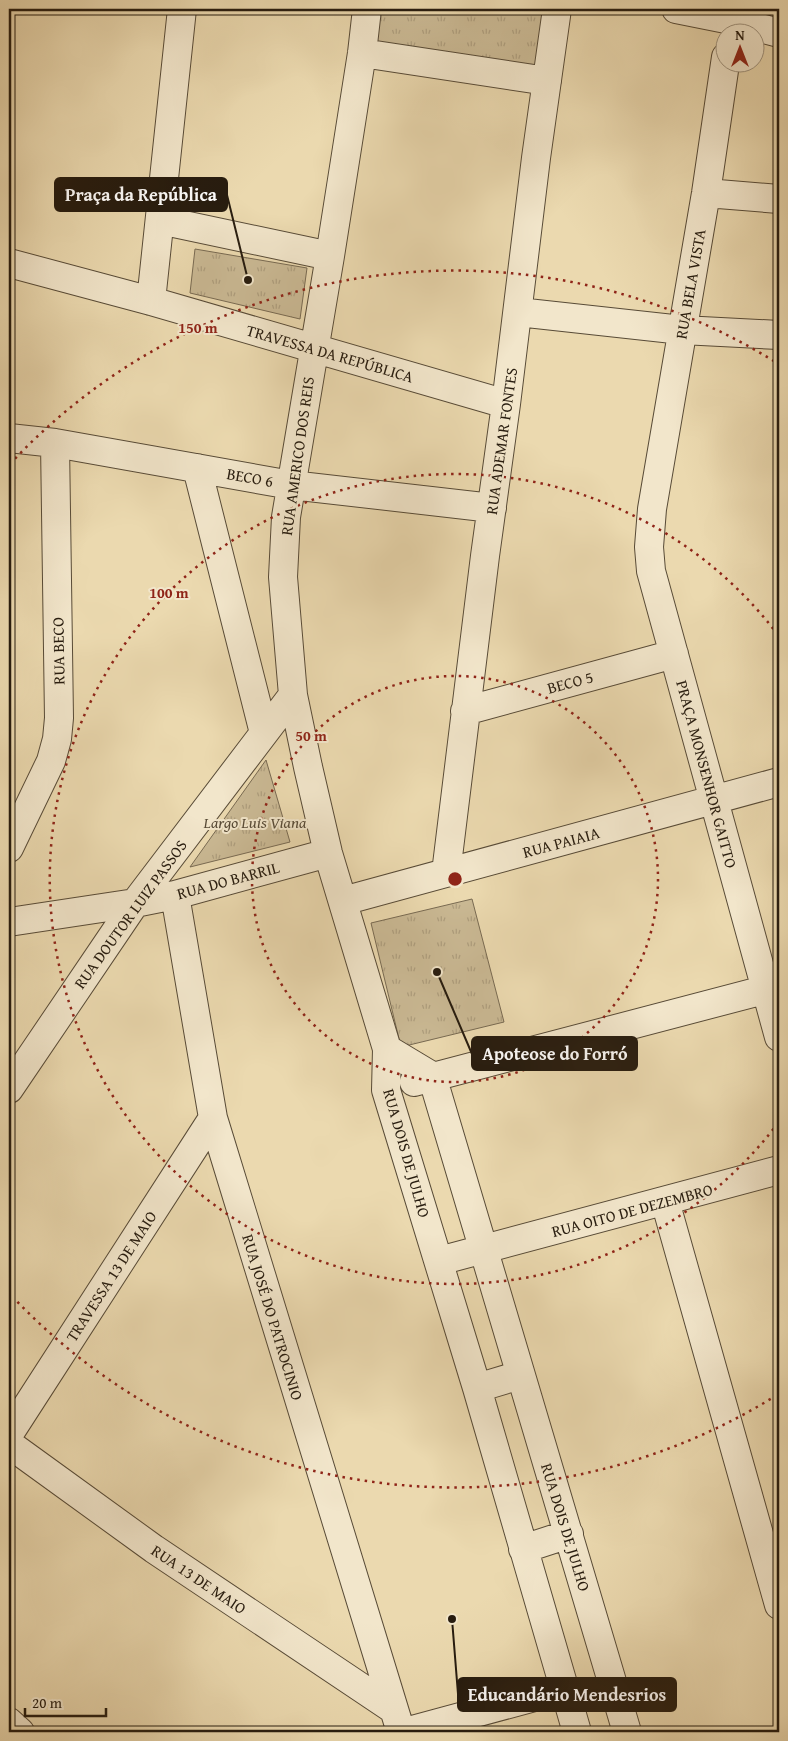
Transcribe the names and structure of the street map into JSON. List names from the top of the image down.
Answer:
{
  "streets": {
    "street": [
      "RUA BELA VISTA",
      "TRAVESSA DA REPÚBLICA",
      "RUA ADEMAR FONTES",
      "RUA AMERICO DOS REIS",
      "BECO 6",
      "RUA BECO",
      "BECO 5",
      "PRAÇA MONSENHOR GAITTO",
      "RUA PAIAIA",
      "RUA DO BARRIL",
      "RUA DOUTOR LUIZ PASSOS",
      "RUA DOIS DE JULHO",
      "RUA OITO DE DEZEMBRO",
      "TRAVESSA 13 DE MAIO",
      "RUA JOSÉ DO PATROCINIO",
      "RUA 13 DE MAIO"
    ]
  },
  "crossings": [
    ["RUA BELA VISTA", "PRAÇA MONSENHOR GAITTO"],
    ["TRAVESSA DA REPÚBLICA", "RUA ADEMAR FONTES"],
    ["TRAVESSA DA REPÚBLICA", "RUA AMERICO DOS REIS"],
    ["RUA ADEMAR FONTES", "BECO 6"],
    ["RUA ADEMAR FONTES", "BECO 5"],
    ["RUA ADEMAR FONTES", "RUA PAIAIA"],
    ["RUA AMERICO DOS REIS", "BECO 6"],
    ["RUA AMERICO DOS REIS", "RUA PAIAIA"],
    ["RUA AMERICO DOS REIS", "RUA DO BARRIL"],
    ["RUA AMERICO DOS REIS", "RUA DOUTOR LUIZ PASSOS"],
    ["BECO 6", "RUA BECO"],
    ["BECO 5", "PRAÇA MONSENHOR GAITTO"],
    ["PRAÇA MONSENHOR GAITTO", "RUA PAIAIA"],
    ["RUA DO BARRIL", "RUA DOUTOR LUIZ PASSOS"],
    ["RUA DO BARRIL", "RUA JOSÉ DO PATROCINIO"],
    ["RUA DOIS DE JULHO", "RUA OITO DE DEZEMBRO"],
    ["TRAVESSA 13 DE MAIO", "RUA JOSÉ DO PATROCINIO"],
    ["RUA JOSÉ DO PATROCINIO", "RUA 13 DE MAIO"]
  ],
  "parks": ["Largo Luis Viana"],
  "places": ["Praça da República", "Apoteose do Forró", "Educandário Mendesrios"],
  "scale_bar": "20 m",
  "north": "top",
  "rings": ["150 m", "100 m", "50 m"]
}
